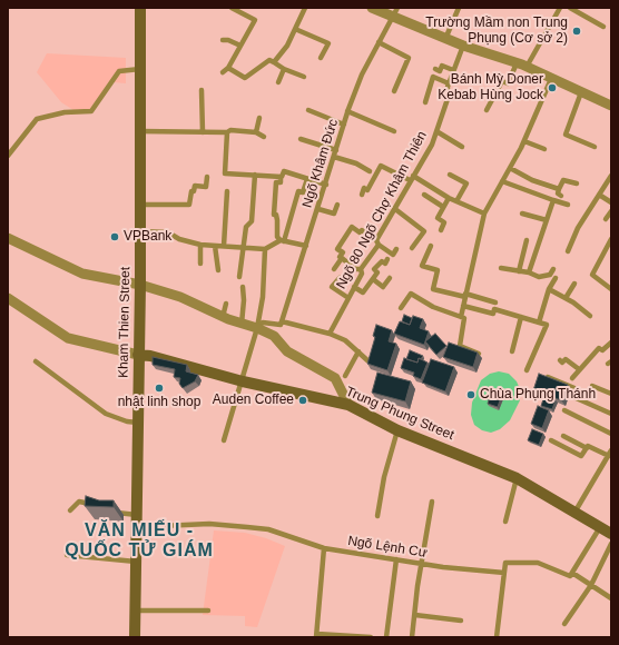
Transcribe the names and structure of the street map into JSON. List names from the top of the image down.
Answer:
{
  "streets": {
    "main road": ["Kham Thien Street", "Trung Phung Street"],
    "lane": ["Ngõ Khâm Đức", "Ngõ 80 Ngõ Chợ Khâm Thiên", "Ngõ Lệnh Cư"]
  },
  "crossings": [
    ["Kham Thien Street", "Trung Phung Street"],
    ["Kham Thien Street", "Ngõ Lệnh Cư"]
  ],
  "districts": ["VĂN MIẾU - QUỐC TỬ GIÁM"],
  "places": [
    "Trường Mầm non Trung Phụng (Cơ sở 2)",
    "Bánh Mỳ Doner Kebab Hùng Jock",
    "VPBank",
    "nhật linh shop",
    "Chùa Phụng Thánh",
    "Auden Coffee"
  ]
}
